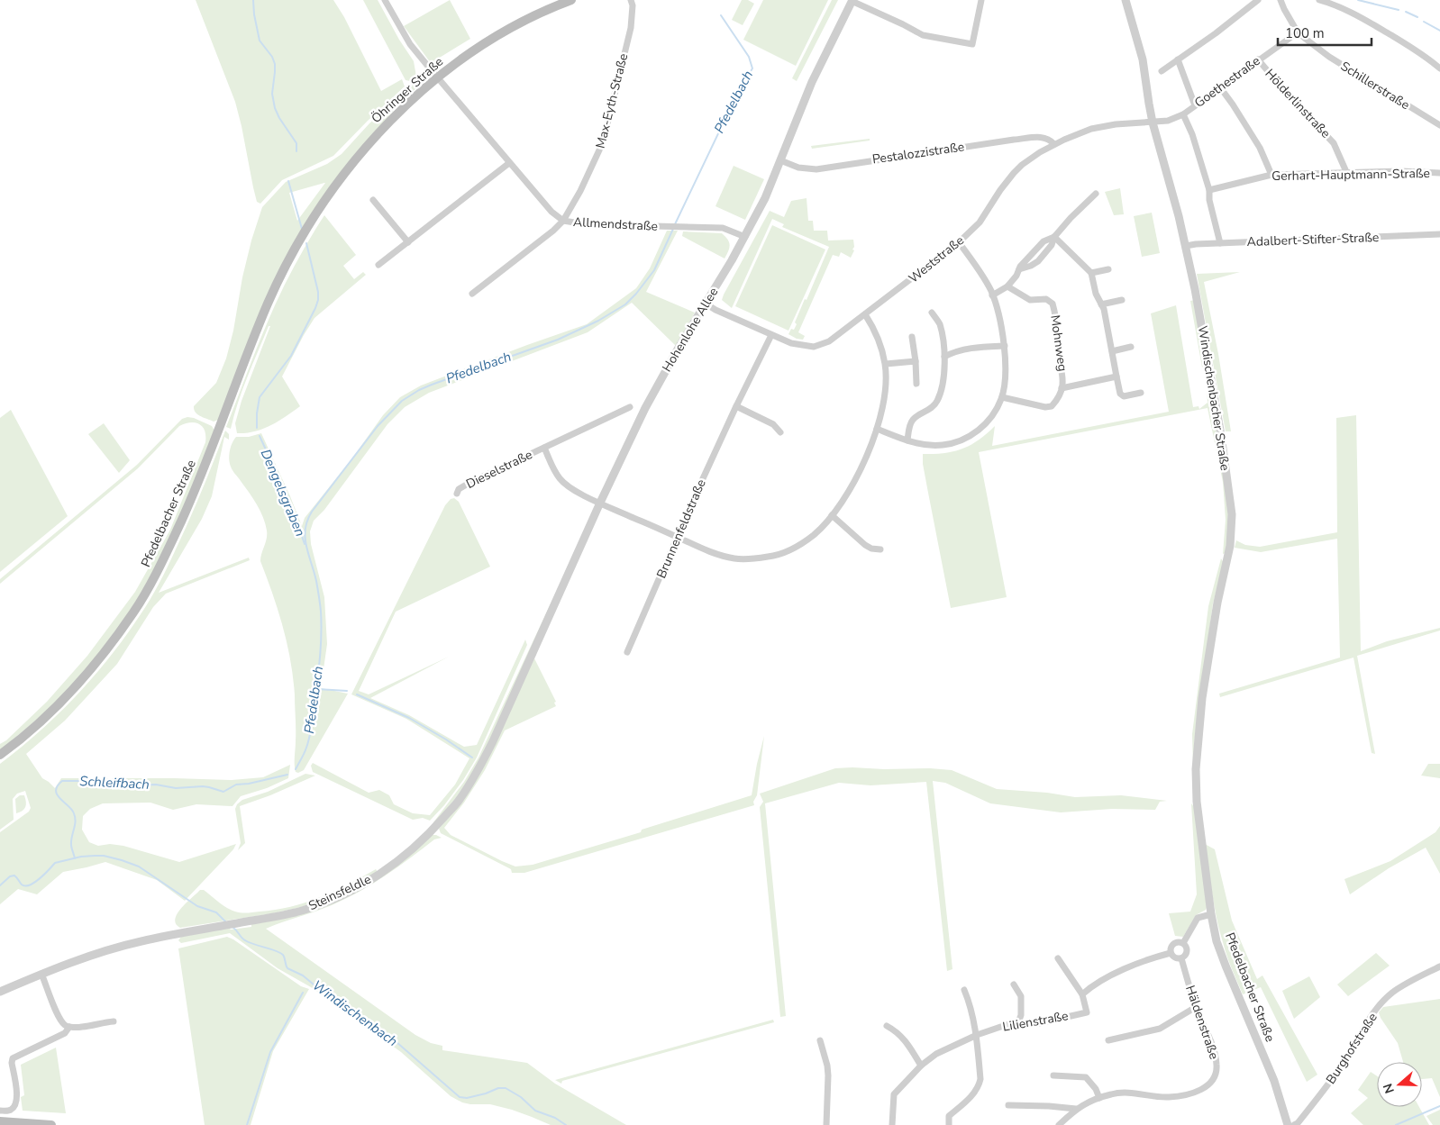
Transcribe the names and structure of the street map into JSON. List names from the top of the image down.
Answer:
{
  "streets": {
    "main road": ["Öhringer Straße", "Pfedelbacher Straße"],
    "street": [
      "Goethestraße",
      "Schillerstraße",
      "Max-Eyth-Straße",
      "Hölderlinstraße",
      "Pestalozzistraße",
      "Gerhart-Hauptmann-Straße",
      "Allmendstraße",
      "Adalbert-Stifter-Straße",
      "Weststraße",
      "Hohenlohe Allee",
      "Mohnweg",
      "Windischenbacher Straße",
      "Dieselstraße",
      "Brunnenfeldstraße",
      "Steinsfeldle",
      "Lilienstraße",
      "Häldenstraße",
      "Burghofstraße"
    ]
  },
  "crossings": [
    ["Goethestraße", "Schillerstraße"],
    ["Goethestraße", "Hölderlinstraße"],
    ["Goethestraße", "Weststraße"],
    ["Goethestraße", "Windischenbacher Straße"],
    ["Öhringer Straße", "Allmendstraße"],
    ["Öhringer Straße", "Pfedelbacher Straße"],
    ["Max-Eyth-Straße", "Allmendstraße"],
    ["Hölderlinstraße", "Gerhart-Hauptmann-Straße"],
    ["Pestalozzistraße", "Weststraße"],
    ["Pestalozzistraße", "Hohenlohe Allee"],
    ["Allmendstraße", "Hohenlohe Allee"],
    ["Adalbert-Stifter-Straße", "Windischenbacher Straße"],
    ["Weststraße", "Hohenlohe Allee"],
    ["Weststraße", "Windischenbacher Straße"],
    ["Weststraße", "Dieselstraße"],
    ["Weststraße", "Brunnenfeldstraße"],
    ["Hohenlohe Allee", "Dieselstraße"],
    ["Hohenlohe Allee", "Steinsfeldle"],
    ["Windischenbacher Straße", "Pfedelbacher Straße"],
    ["Dieselstraße", "Brunnenfeldstraße"]
  ],
  "water": [
    "Pfedelbach",
    "Dengelsgraben",
    "Schleifbach",
    "Windischenbach"
  ],
  "scale_bar": "100 m",
  "north": "left"
}
